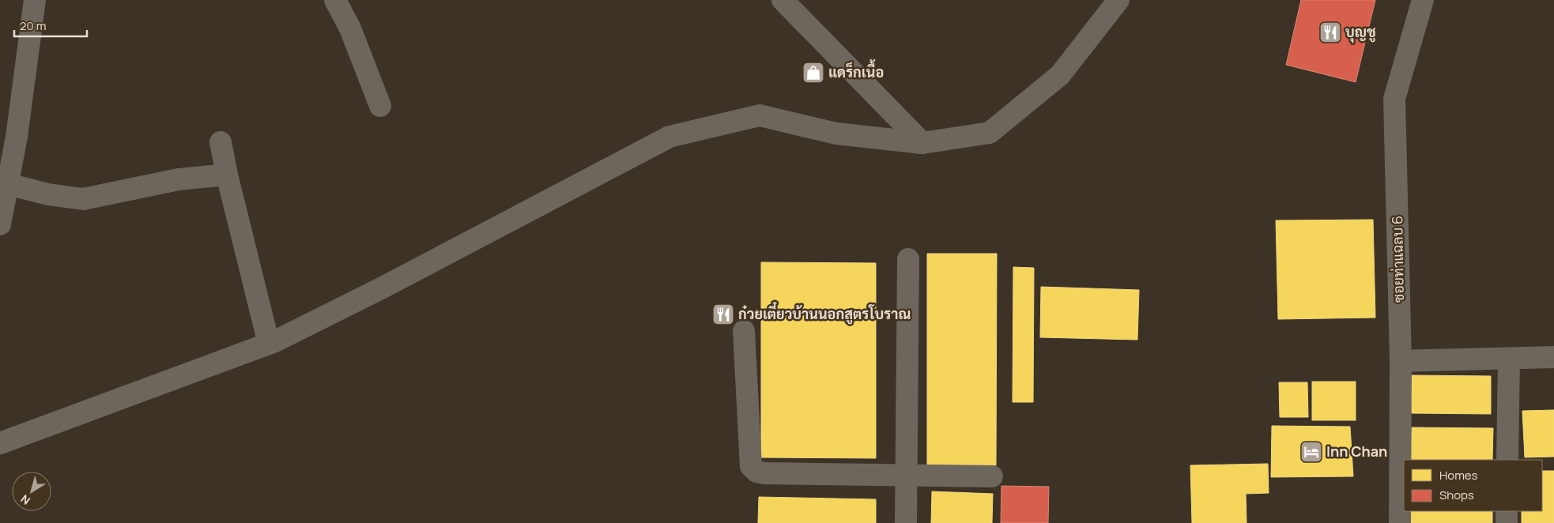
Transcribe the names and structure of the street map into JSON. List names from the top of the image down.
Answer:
{
  "streets": {
    "street": ["ซอยท่าแฉลบ 6"]
  },
  "places": {
    "restaurant": ["บุญชู", "ก๋วยเตี๋ยวบ้านนอกสูตรโบราณ"],
    "shop": ["แดร็กเนื้อ"],
    "hotel": ["Inn Chan"]
  },
  "legend": ["Homes", "Shops"],
  "scale_bar": "20 m",
  "north": "bottom left"
}
